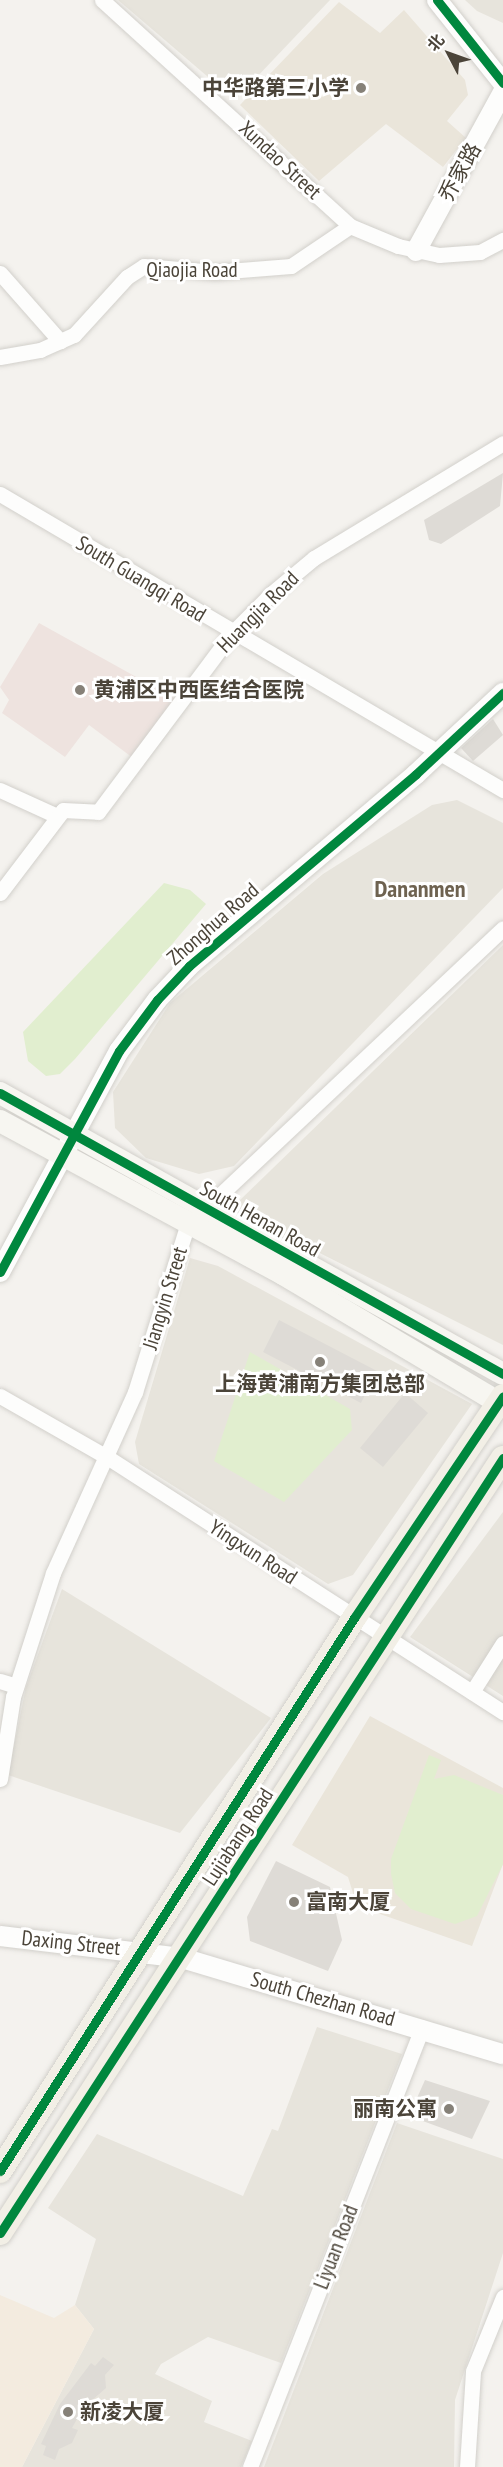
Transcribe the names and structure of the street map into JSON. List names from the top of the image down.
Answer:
{
  "streets": {
    "main road": ["South Henan Road", "Lujiabang Road"],
    "street": [
      "Xundao Street",
      "乔家路",
      "Qiaojia Road",
      "South Guangqi Road",
      "Huangjia Road",
      "Zhonghua Road",
      "Jiangyin Street",
      "Yingxun Road",
      "Daxing Street",
      "South Chezhan Road",
      "Liyuan Road"
    ]
  },
  "crossings": [
    ["Xundao Street", "Qiaojia Road"],
    ["South Guangqi Road", "Huangjia Road"],
    ["South Guangqi Road", "Zhonghua Road"],
    ["Zhonghua Road", "South Henan Road"],
    ["South Henan Road", "Jiangyin Street"],
    ["South Henan Road", "Lujiabang Road"],
    ["Jiangyin Street", "Yingxun Road"],
    ["Yingxun Road", "Lujiabang Road"],
    ["Lujiabang Road", "Daxing Street"],
    ["Lujiabang Road", "South Chezhan Road"],
    ["Daxing Street", "South Chezhan Road"],
    ["South Chezhan Road", "Liyuan Road"]
  ],
  "districts": ["Dananmen"],
  "places": [
    "中华路第三小学",
    "黄浦区中西医结合医院",
    "上海黄浦南方集团总部",
    "富南大厦",
    "丽南公寓",
    "新凌大厦"
  ],
  "north": "top left"
}
